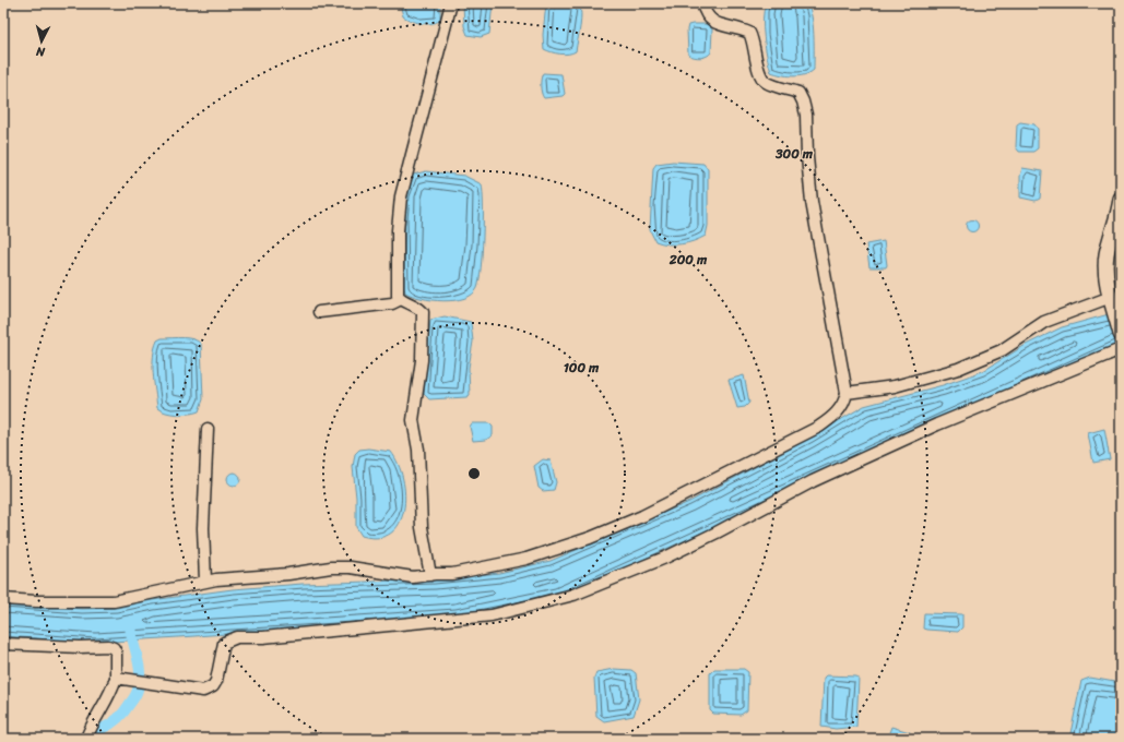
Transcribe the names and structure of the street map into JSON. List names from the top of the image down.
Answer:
{
  "north": "bottom",
  "rings": ["300 m", "200 m", "100 m"]
}
